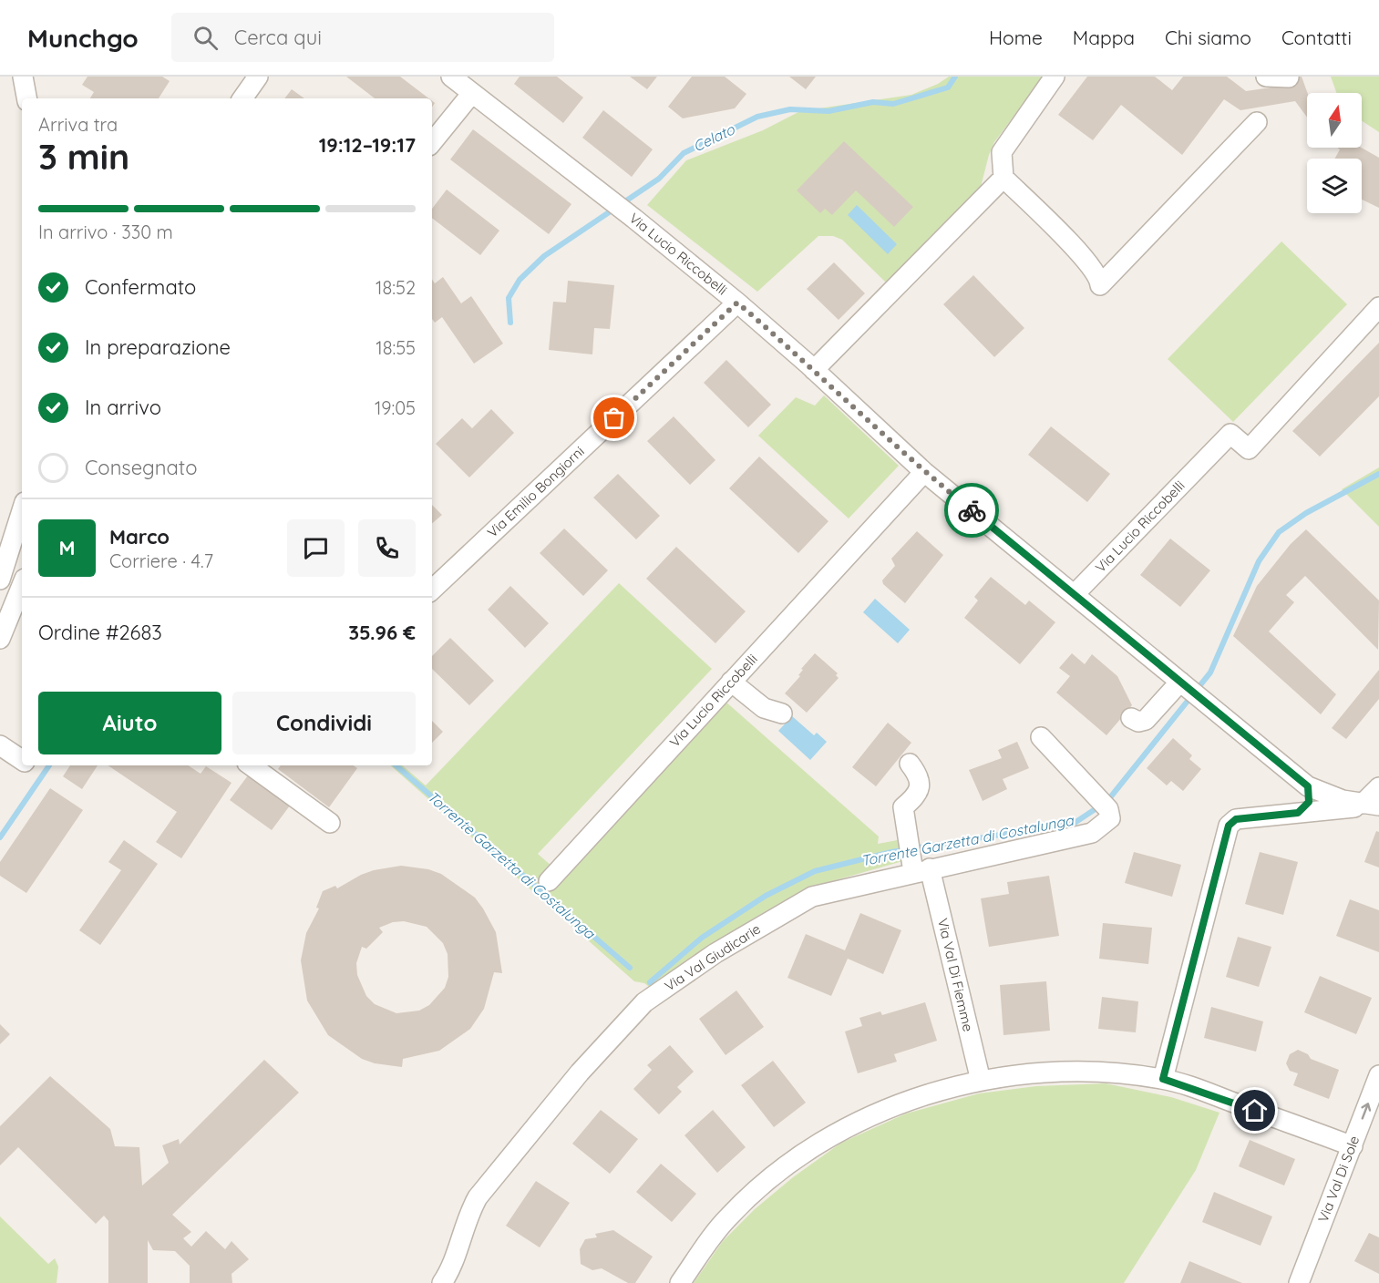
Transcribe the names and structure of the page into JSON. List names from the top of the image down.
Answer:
{
  "streets": {
    "street": [
      "Via Lucio Riccobelli",
      "Via Emilio Bongiorni",
      "Via Val Giudicarie",
      "Via Val Di Fiemme",
      "Via Val Di Sole"
    ]
  },
  "crossings": [
    ["Via Lucio Riccobelli", "Via Emilio Bongiorni"],
    ["Via Val Giudicarie", "Via Val Di Fiemme"]
  ],
  "water": ["Celato", "Torrente Garzetta di Costalunga"],
  "north": "top",
  "page": {
    "header": "Munchgo",
    "search": "Cerca qui",
    "nav": [
      "Home",
      "Mappa",
      "Chi siamo",
      "Contatti"
    ],
    "heading": ["3 min", "Arriva tra", "19:12–19:17"],
    "panel": [
      "Marco",
      "Corriere · 4.7",
      "Ordine #2683",
      "35.96 €"
    ],
    "bar": "In arrivo · 330 m",
    "list": [
      ["Confermato", "18:52"],
      ["In preparazione", "18:55"],
      ["In arrivo", "19:05"],
      "Consegnato"
    ],
    "round": "M",
    "buttons": ["Aiuto", "Condividi"]
  }
}
